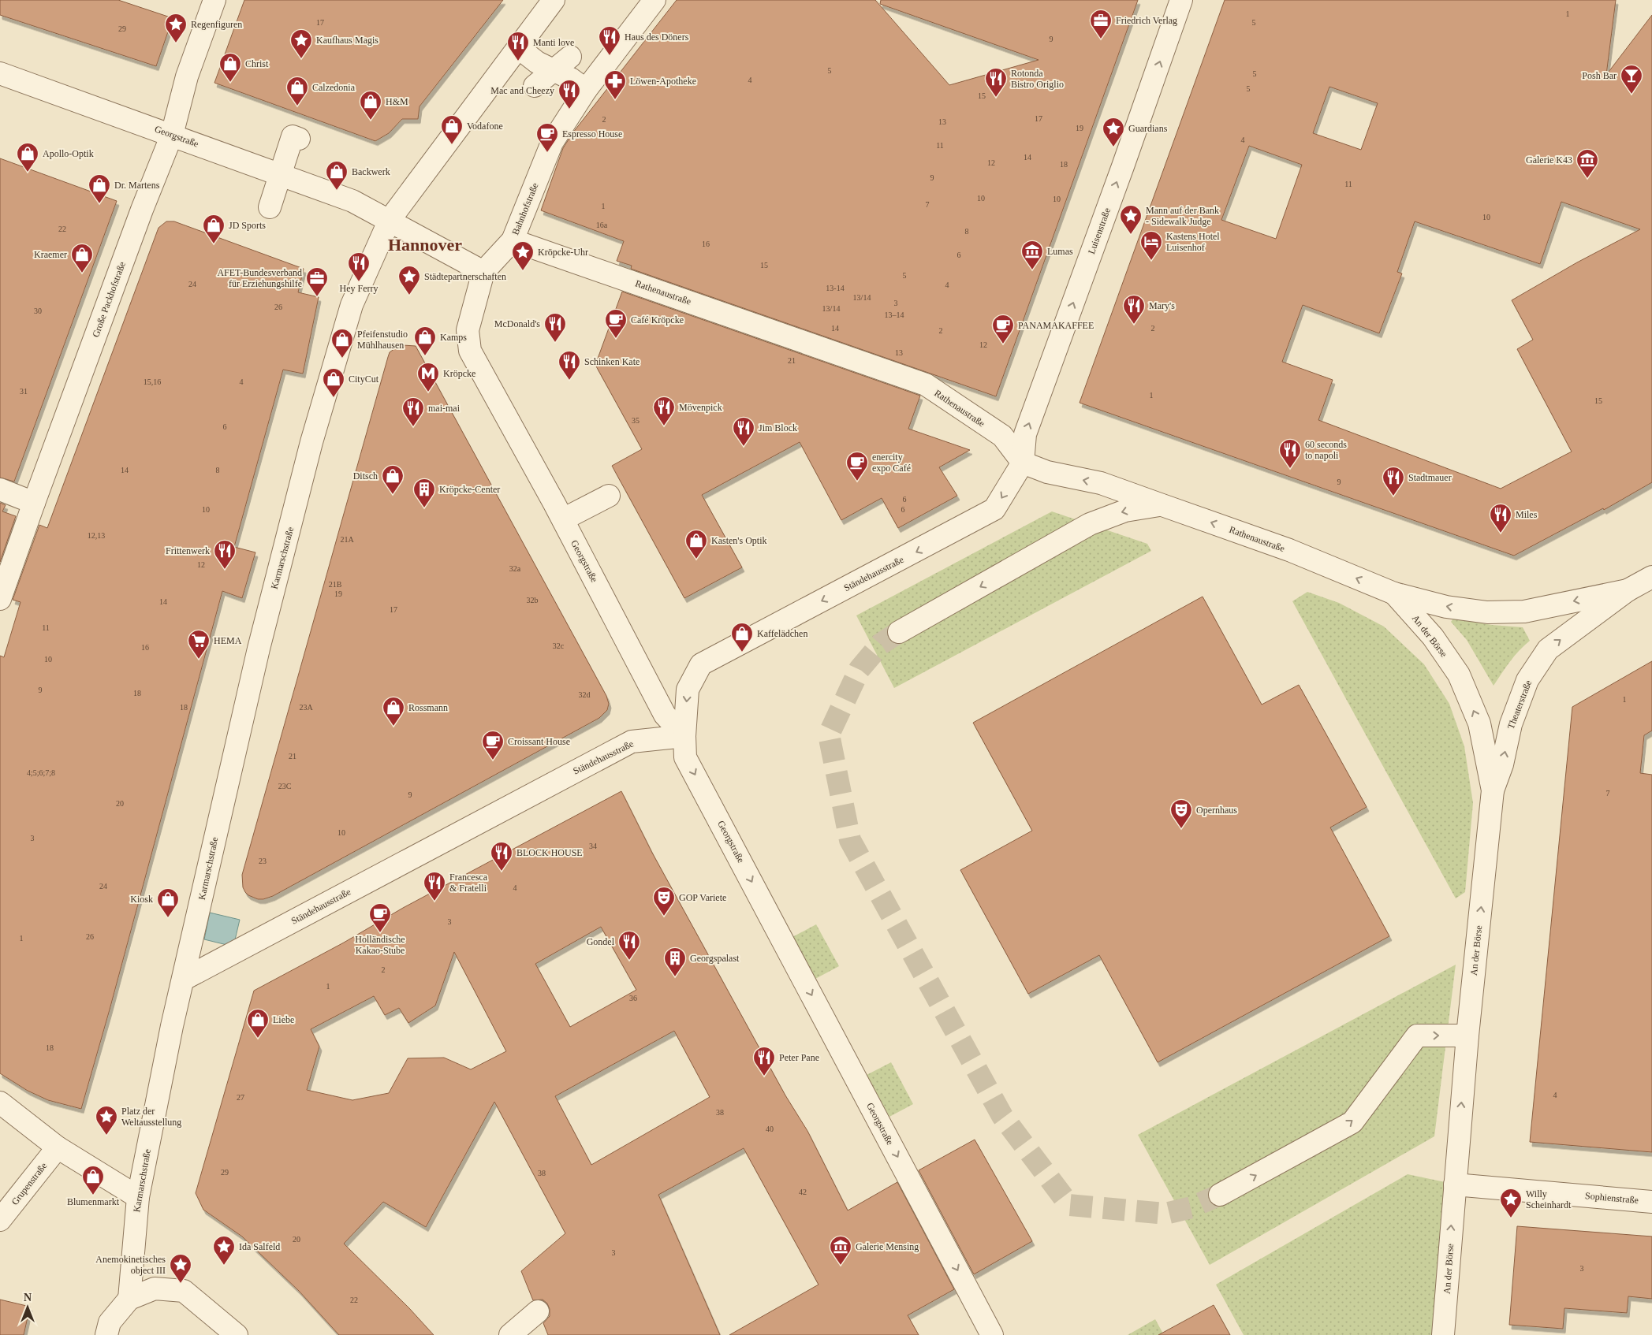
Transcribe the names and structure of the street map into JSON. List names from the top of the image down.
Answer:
{
  "streets": {
    "street": [
      "Georgstraße",
      "Bahnhofstraße",
      "Luisenstraße",
      "Rathenaustraße",
      "Große Packhofstraße",
      "Karmarschstraße",
      "Ständehausstraße",
      "An der Börse",
      "Theaterstraße",
      "Grupenstraße",
      "Sophienstraße"
    ]
  },
  "crossings": [
    ["Georgstraße", "Bahnhofstraße"],
    ["Georgstraße", "Große Packhofstraße"],
    ["Georgstraße", "Karmarschstraße"],
    ["Georgstraße", "Ständehausstraße"],
    ["Bahnhofstraße", "Rathenaustraße"],
    ["Luisenstraße", "Rathenaustraße"],
    ["Luisenstraße", "Ständehausstraße"],
    ["Rathenaustraße", "Ständehausstraße"],
    ["Rathenaustraße", "An der Börse"],
    ["Rathenaustraße", "Theaterstraße"],
    ["Karmarschstraße", "Ständehausstraße"],
    ["An der Börse", "Theaterstraße"],
    ["An der Börse", "Sophienstraße"]
  ],
  "one_way": [
    "Georgstraße",
    "Luisenstraße",
    "Rathenaustraße",
    "An der Börse"
  ],
  "districts": ["Hannover"],
  "places": {
    "office": ["Friedrich Verlag", "AFET-Bundesverband für Erziehungshilfe"],
    "place": [
      "Regenfiguren",
      "Kaufhaus Magis",
      "Guardians",
      "Mann auf der Bank - Sidewalk Judge",
      "Kröpcke-Uhr",
      "Städtepartnerschaften",
      "Platz der Weltausstellung",
      "Willy Scheinhardt",
      "Ida Salfeld",
      "Anemokinetisches object III"
    ],
    "restaurant": [
      "Haus des Döners",
      "Manti love",
      "Rotonda Bistro Origlio",
      "Mac and Cheezy",
      "Hey Ferry",
      "Mary's",
      "McDonald's",
      "Schinken Kate",
      "Mövenpick",
      "mai-mai",
      "Jim Block",
      "60 seconds to napoli",
      "Stadtmauer",
      "Miles",
      "Frittenwerk",
      "BLOCK HOUSE",
      "Francesca & Fratelli",
      "Gondel",
      "Peter Pane"
    ],
    "shop": [
      "Christ",
      "Calzedonia",
      "H&M",
      "Vodafone",
      "Apollo-Optik",
      "Backwerk",
      "Dr. Martens",
      "JD Sports",
      "Kraemer",
      "Kamps",
      "Pfeifenstudio Mühlhausen",
      "CityCut",
      "Ditsch",
      "Kasten's Optik",
      "Kaffelädchen",
      "Rossmann",
      "Kiosk",
      "Liebe",
      "Blumenmarkt"
    ],
    "bar": ["Posh Bar"],
    "pharmacy": ["Löwen-Apotheke"],
    "cafe": [
      "Espresso House",
      "Café Kröpcke",
      "PANAMAKAFFEE",
      "enercity expo Café",
      "Croissant House",
      "Holländische Kakao-Stube"
    ],
    "museum": ["Galerie K43", "Lumas", "Galerie Mensing"],
    "hotel": ["Kastens Hotel Luisenhof"],
    "metro station": ["Kröpcke"],
    "building": ["Kröpcke-Center", "Georgspalast"],
    "supermarket": ["HEMA"],
    "theatre": ["Opernhaus", "GOP Variete"]
  },
  "house_numbers": [
    "1",
    "17",
    "5",
    "29",
    "9",
    "5",
    "5",
    "4",
    "5",
    "15",
    "17",
    "2",
    "13",
    "19",
    "4",
    "11",
    "14",
    "12",
    "18",
    "9",
    "11",
    "10",
    "10",
    "7",
    "1",
    "10",
    "16a",
    "22",
    "8",
    "16",
    "6",
    "15",
    "5",
    "24",
    "4",
    "13-14",
    "13/14",
    "3",
    "26",
    "13/14",
    "30",
    "13–14",
    "14",
    "2",
    "2",
    "12",
    "13",
    "21",
    "15,16",
    "4",
    "31",
    "1",
    "15",
    "35",
    "6",
    "14",
    "8",
    "9",
    "6",
    "10",
    "6",
    "12,13",
    "21A",
    "12",
    "32a",
    "21B",
    "19",
    "32b",
    "14",
    "17",
    "11",
    "32c",
    "16",
    "10",
    "9",
    "18",
    "32d",
    "1",
    "18",
    "23A",
    "21",
    "4;5;6;7;8",
    "23C",
    "7",
    "9",
    "20",
    "10",
    "3",
    "34",
    "23",
    "24",
    "4",
    "3",
    "26",
    "1",
    "2",
    "1",
    "36",
    "18",
    "4",
    "27",
    "38",
    "40",
    "29",
    "38",
    "42",
    "20",
    "3",
    "3",
    "22"
  ],
  "north": "top"
}
